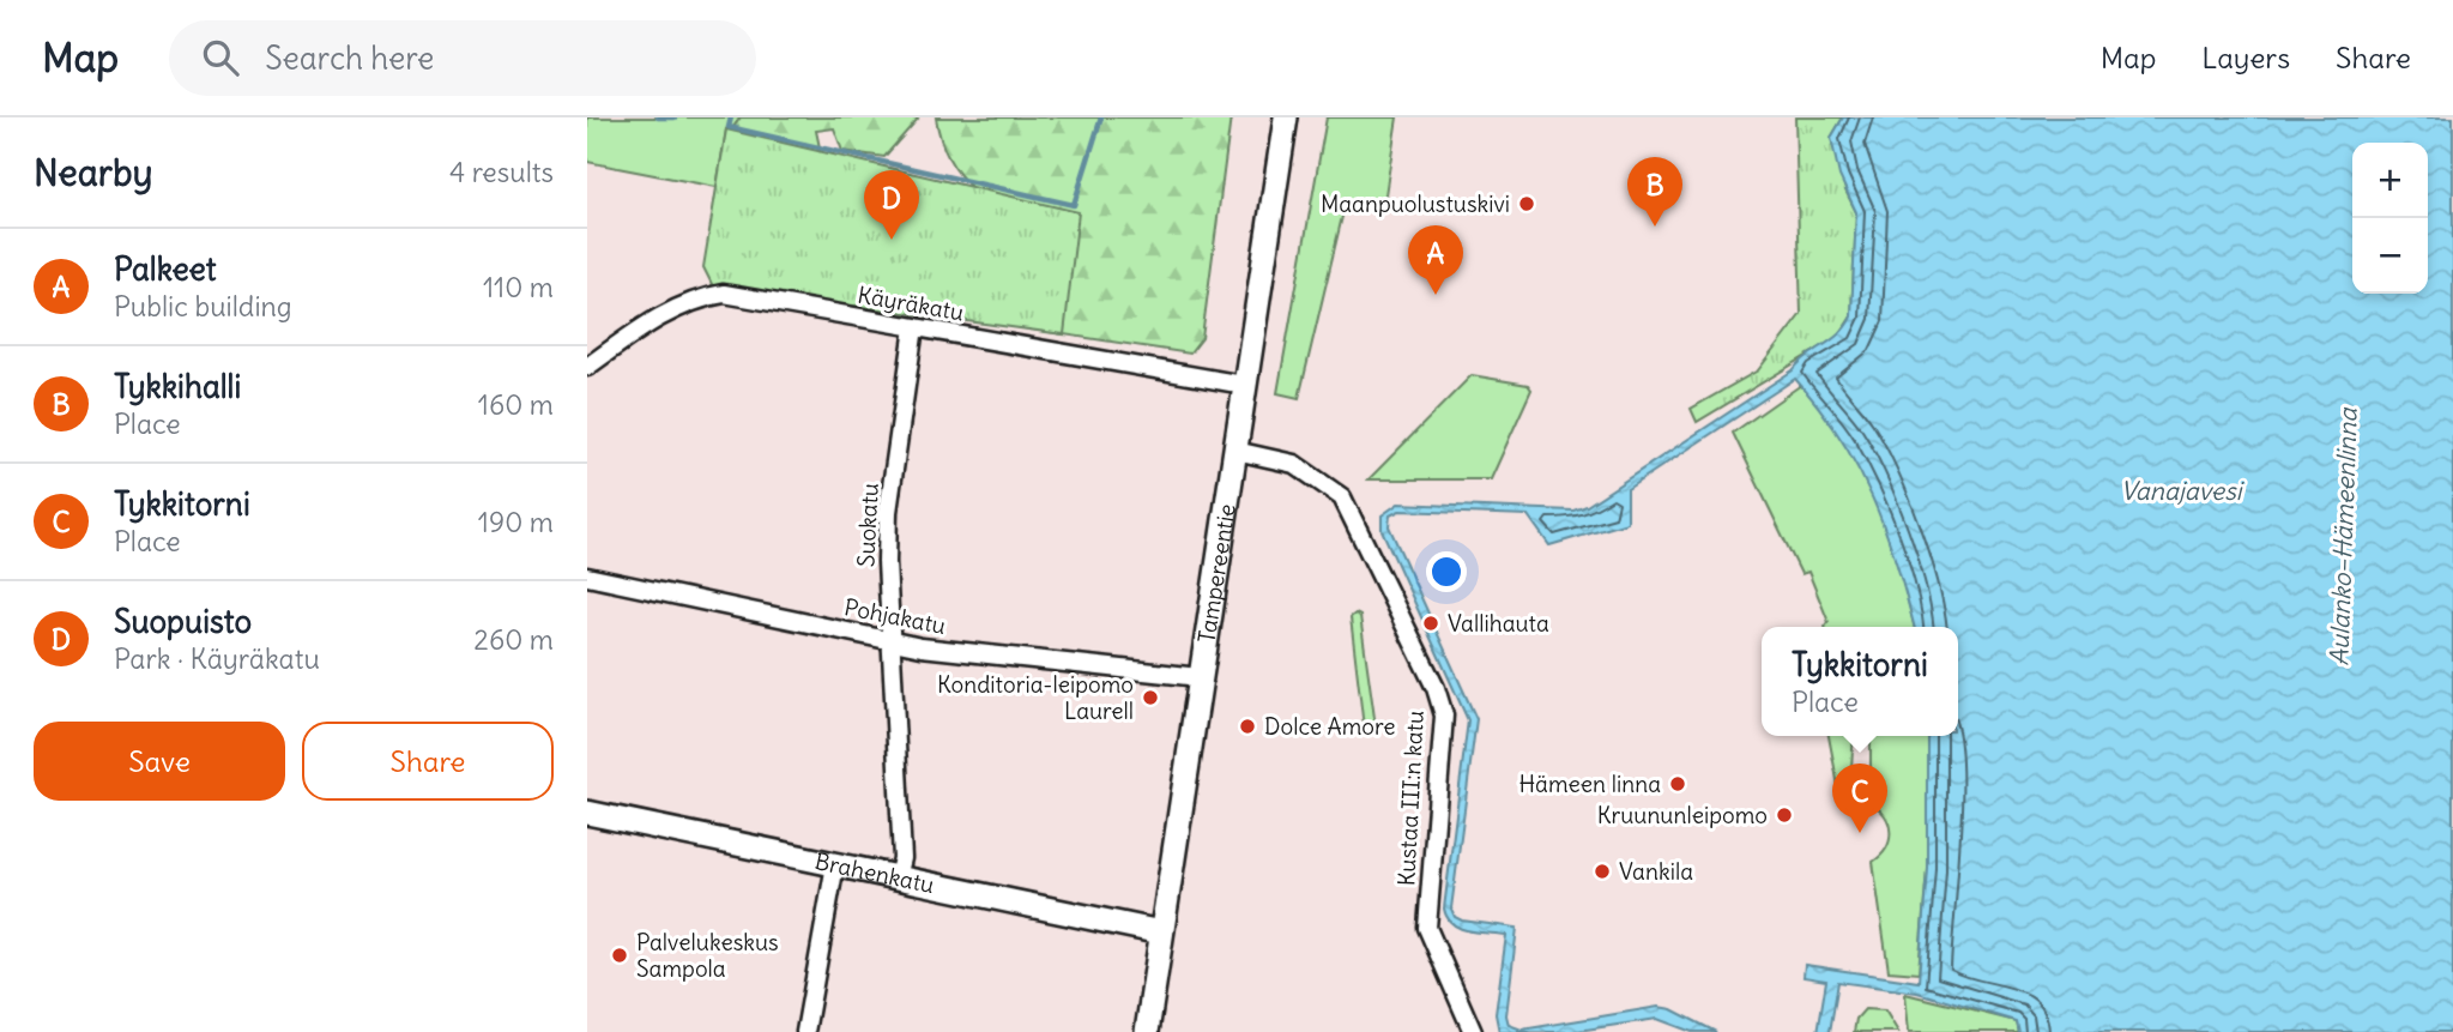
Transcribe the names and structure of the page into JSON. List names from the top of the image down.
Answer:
{
  "streets": {
    "main road": ["Tampereentie", "Brahenkatu"],
    "street": [
      "Käyräkatu",
      "Suokatu",
      "Pohjakatu",
      "Kustaa III:n katu"
    ]
  },
  "crossings": [
    ["Käyräkatu", "Suokatu"],
    ["Käyräkatu", "Tampereentie"],
    ["Suokatu", "Pohjakatu"],
    ["Suokatu", "Brahenkatu"],
    ["Tampereentie", "Pohjakatu"],
    ["Tampereentie", "Kustaa III:n katu"],
    ["Tampereentie", "Brahenkatu"]
  ],
  "water": ["Vanajavesi", "Aulanko–Hämeenlinna"],
  "places": [
    "Maanpuolustuskivi",
    "Vallihauta",
    "Konditoria-leipomo Laurell",
    "Dolce Amore",
    "Hämeen linna",
    "Kruununleipomo",
    "Vankila",
    "Palvelukeskus Sampola"
  ],
  "page": {
    "header": "Map",
    "search": "Search here",
    "nav": ["Map", "Layers", "Share"],
    "heading": ["Nearby", "4 results"],
    "map_buttons": ["+", "−"],
    "pins": [
      "B",
      "D",
      "A",
      "C"
    ],
    "list": [
      {
        "mark": "A",
        "name": "Palkeet",
        "note": "Public building",
        "value": "110 m"
      },
      {
        "mark": "B",
        "name": "Tykkihalli",
        "note": "Place",
        "value": "160 m"
      },
      {
        "mark": "C",
        "name": "Tykkitorni",
        "note": "Place",
        "value": "190 m"
      },
      {
        "mark": "D",
        "name": "Suopuisto",
        "note": "Park · Käyräkatu",
        "value": "260 m"
      }
    ],
    "popup": ["Tykkitorni", "Place"],
    "buttons": ["Save", "Share"]
  }
}
